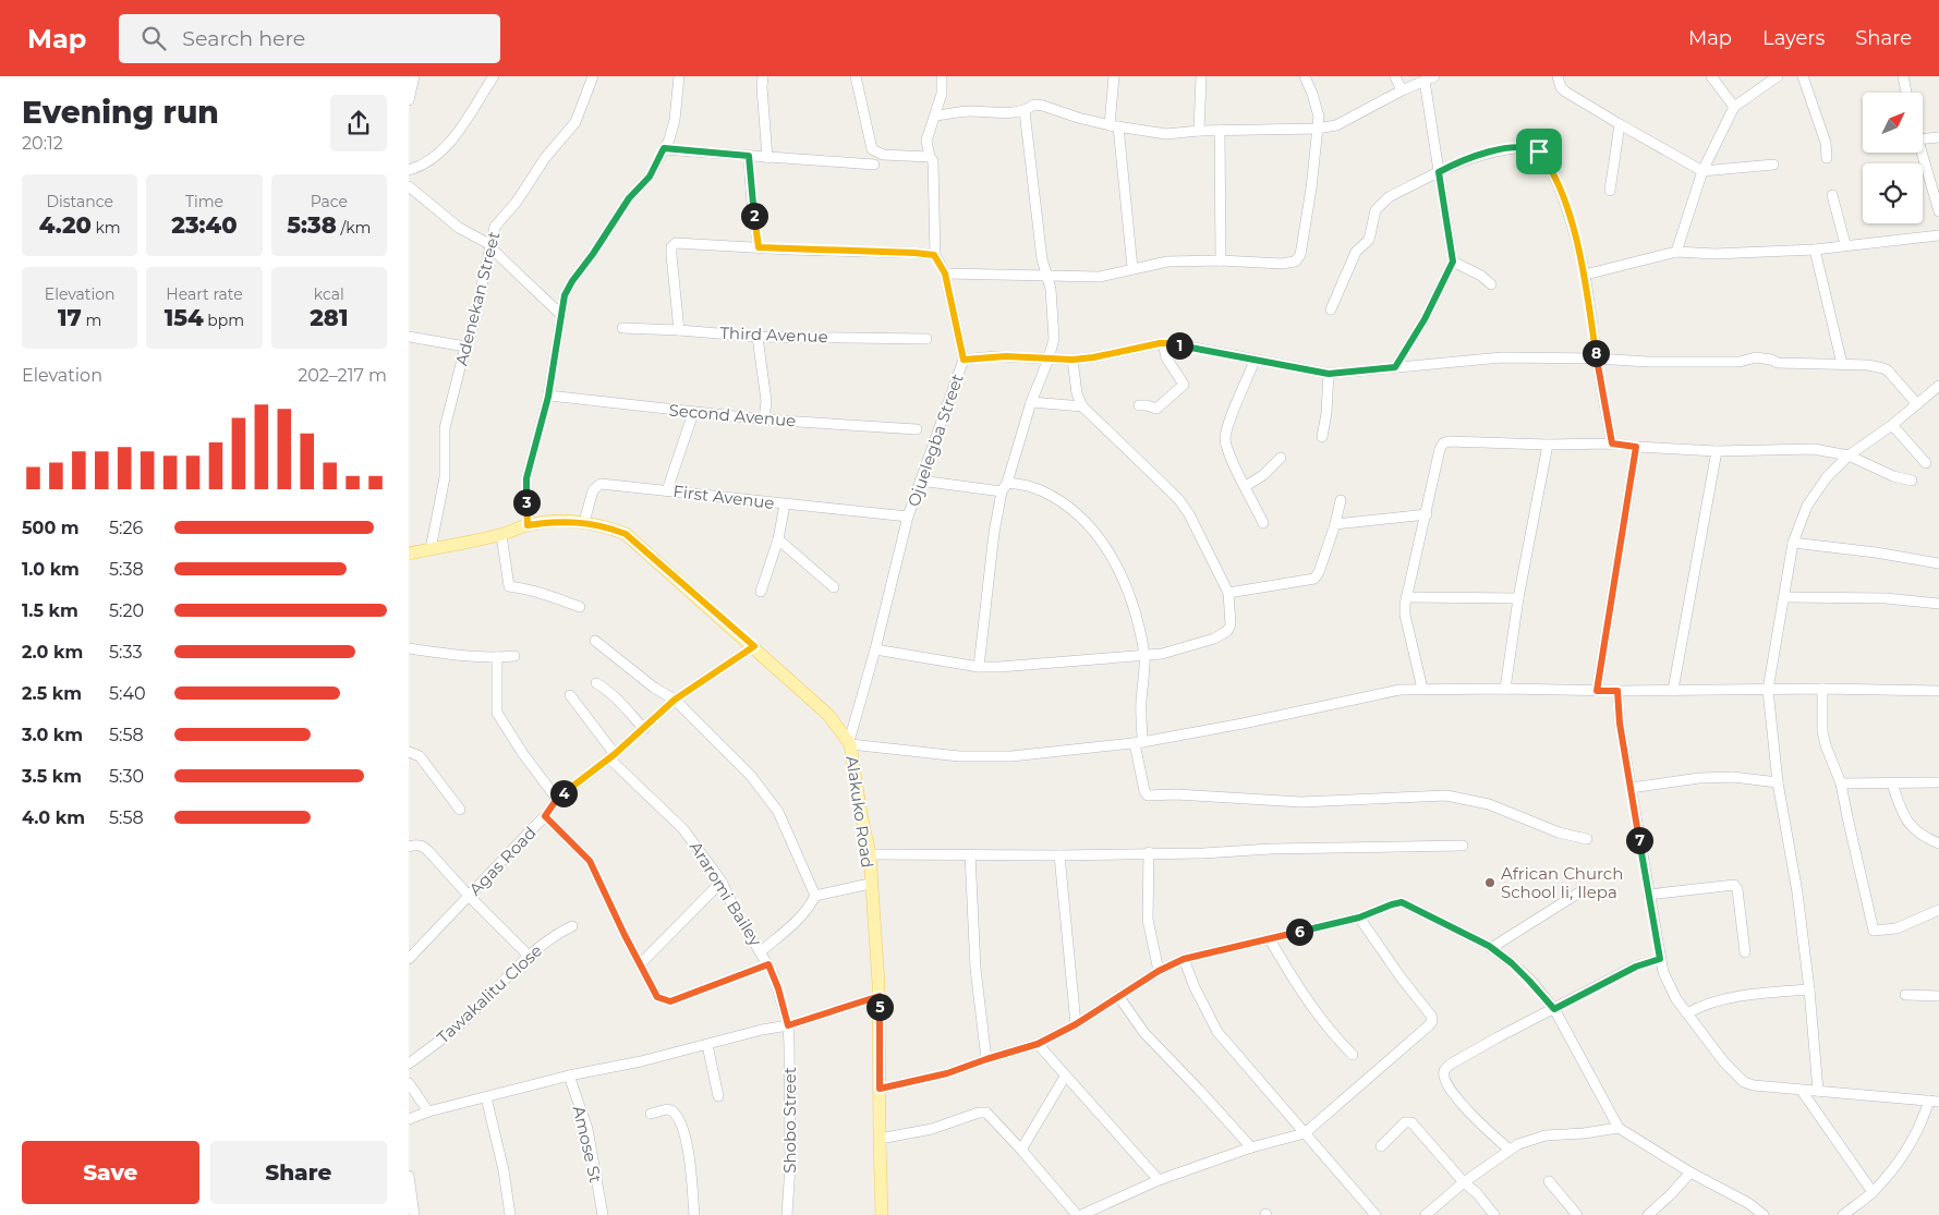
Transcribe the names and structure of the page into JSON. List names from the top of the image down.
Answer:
{
  "streets": {
    "main road": ["Alakuko Road"],
    "street": [
      "Adenekan Street",
      "Third Avenue",
      "Second Avenue",
      "Ojuelegba Street",
      "First Avenue",
      "Agas Road",
      "Araromi Bailey",
      "Tawakalitu Close",
      "Shobo Street",
      "Amose St"
    ]
  },
  "crossings": [
    ["Adenekan Street", "Alakuko Road"],
    ["Ojuelegba Street", "First Avenue"],
    ["Ojuelegba Street", "Alakuko Road"],
    ["First Avenue", "Alakuko Road"],
    ["Alakuko Road", "Agas Road"],
    ["Agas Road", "Araromi Bailey"],
    ["Araromi Bailey", "Shobo Street"]
  ],
  "places": ["African Church School Ii, Ilepa"],
  "north": "top right",
  "page": {
    "header": "Map",
    "search": "Search here",
    "nav": ["Map", "Layers", "Share"],
    "heading": ["Evening run", "20:12"],
    "stats": [
      ["Distance", "4.20 km"],
      ["Time", "23:40"],
      ["Pace", "5:38 /km"],
      ["Elevation", "17 m"],
      ["Heart rate", "154 bpm"],
      ["kcal", "281"]
    ],
    "pins": [
      "2",
      "1",
      "8",
      "3",
      "4",
      "7",
      "6",
      "5"
    ],
    "chart": ["Elevation", "202–217 m"],
    "list": [
      {
        "name": "500 m",
        "note": "5:26"
      },
      {
        "name": "1.0 km",
        "note": "5:38"
      },
      {
        "name": "1.5 km",
        "note": "5:20"
      },
      {
        "name": "2.0 km",
        "note": "5:33"
      },
      {
        "name": "2.5 km",
        "note": "5:40"
      },
      {
        "name": "3.0 km",
        "note": "5:58"
      },
      {
        "name": "3.5 km",
        "note": "5:30"
      },
      {
        "name": "4.0 km",
        "note": "5:58"
      }
    ],
    "buttons": ["Save", "Share"]
  }
}
